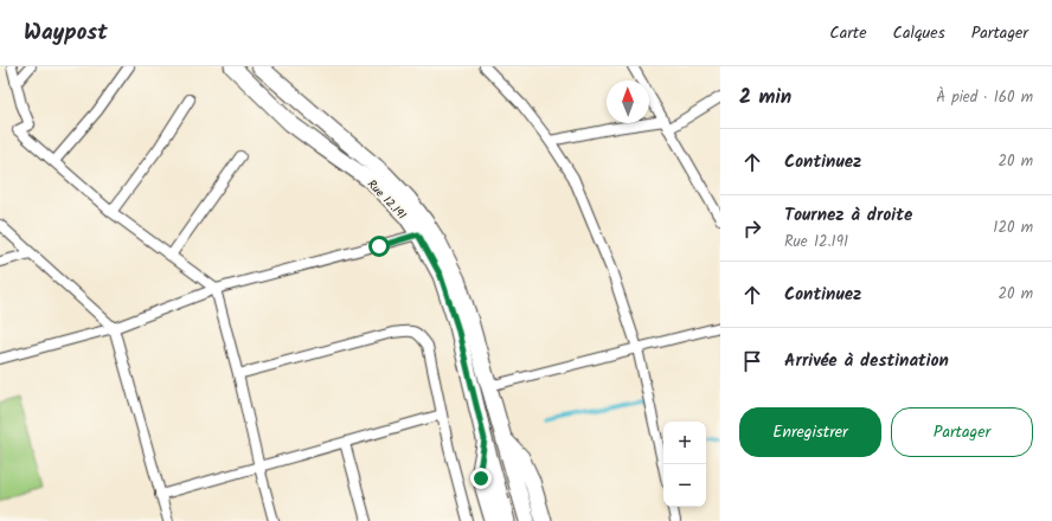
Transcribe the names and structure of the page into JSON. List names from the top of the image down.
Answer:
{
  "streets": {
    "main road": ["Rue 12.191"]
  },
  "north": "top",
  "page": {
    "header": "Waypost",
    "nav": ["Carte", "Calques", "Partager"],
    "heading": ["2 min", "À pied · 160 m"],
    "list": [
      ["Continuez", "20 m"],
      ["Tournez à droite", "Rue 12.191", "120 m"],
      ["Continuez", "20 m"],
      "Arrivée à destination"
    ],
    "buttons": ["Enregistrer", "Partager"],
    "map_buttons": ["+", "−"]
  }
}
